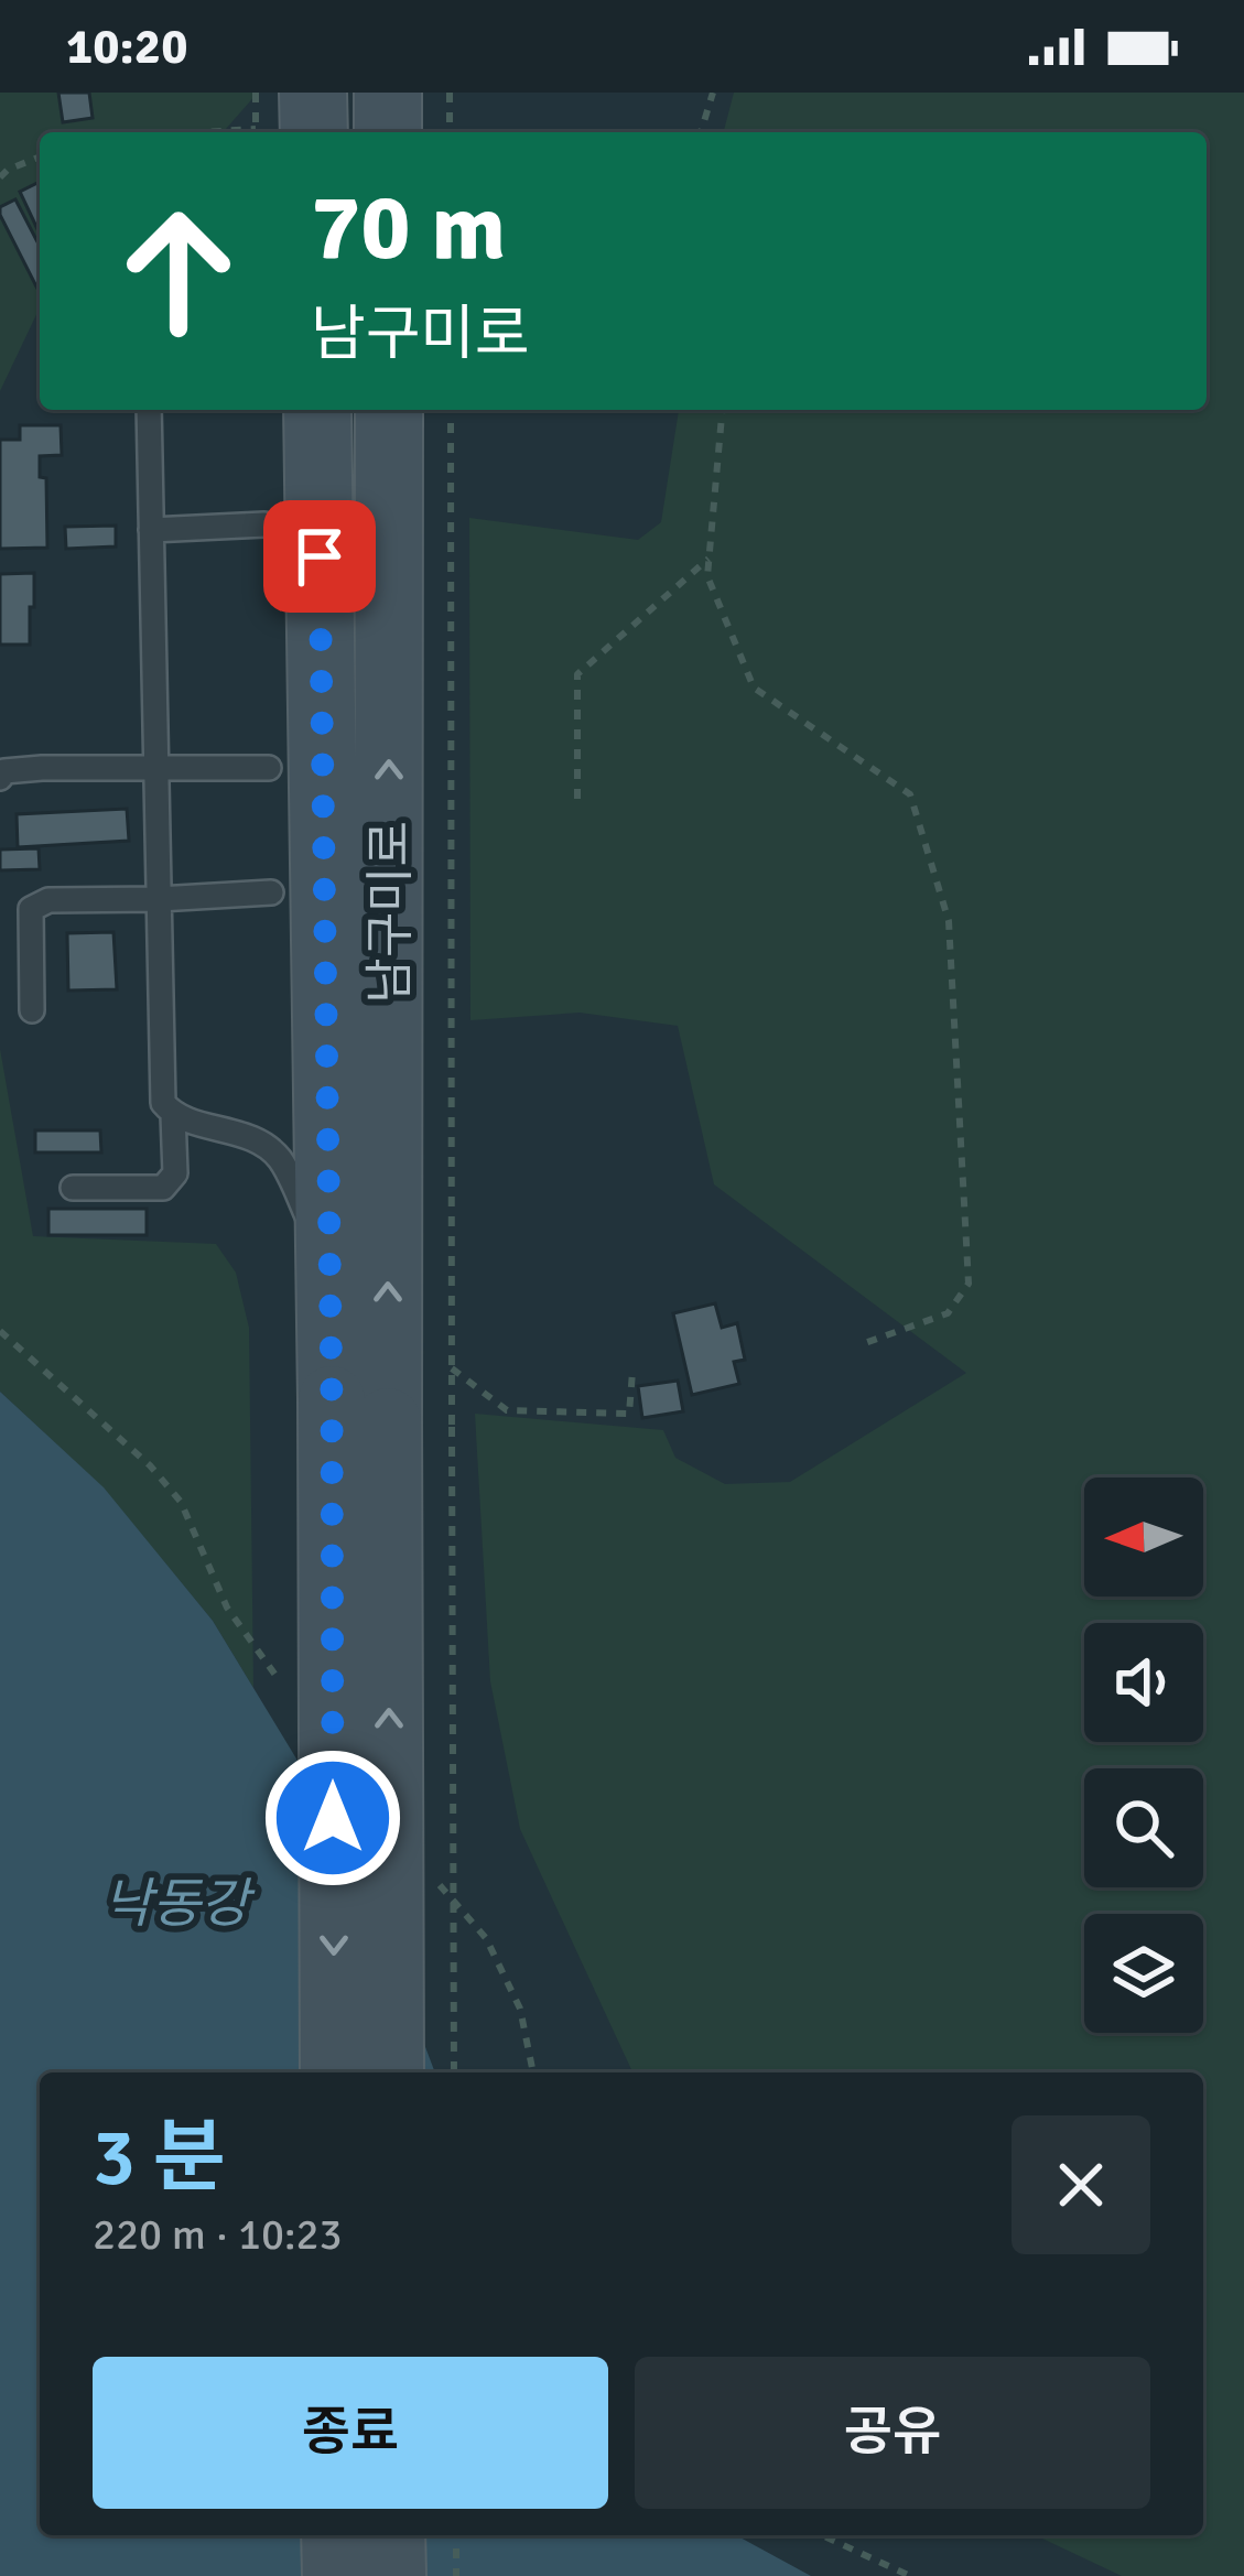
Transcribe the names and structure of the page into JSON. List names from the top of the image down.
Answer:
{
  "streets": {
    "street": ["남구미로"]
  },
  "water": ["낙동강"],
  "north": "left",
  "page": {
    "status": "10:20",
    "turn": ["70 m", "남구미로"],
    "heading": ["3 분", "220 m · 10:23"],
    "buttons": ["종료", "공유"]
  }
}
